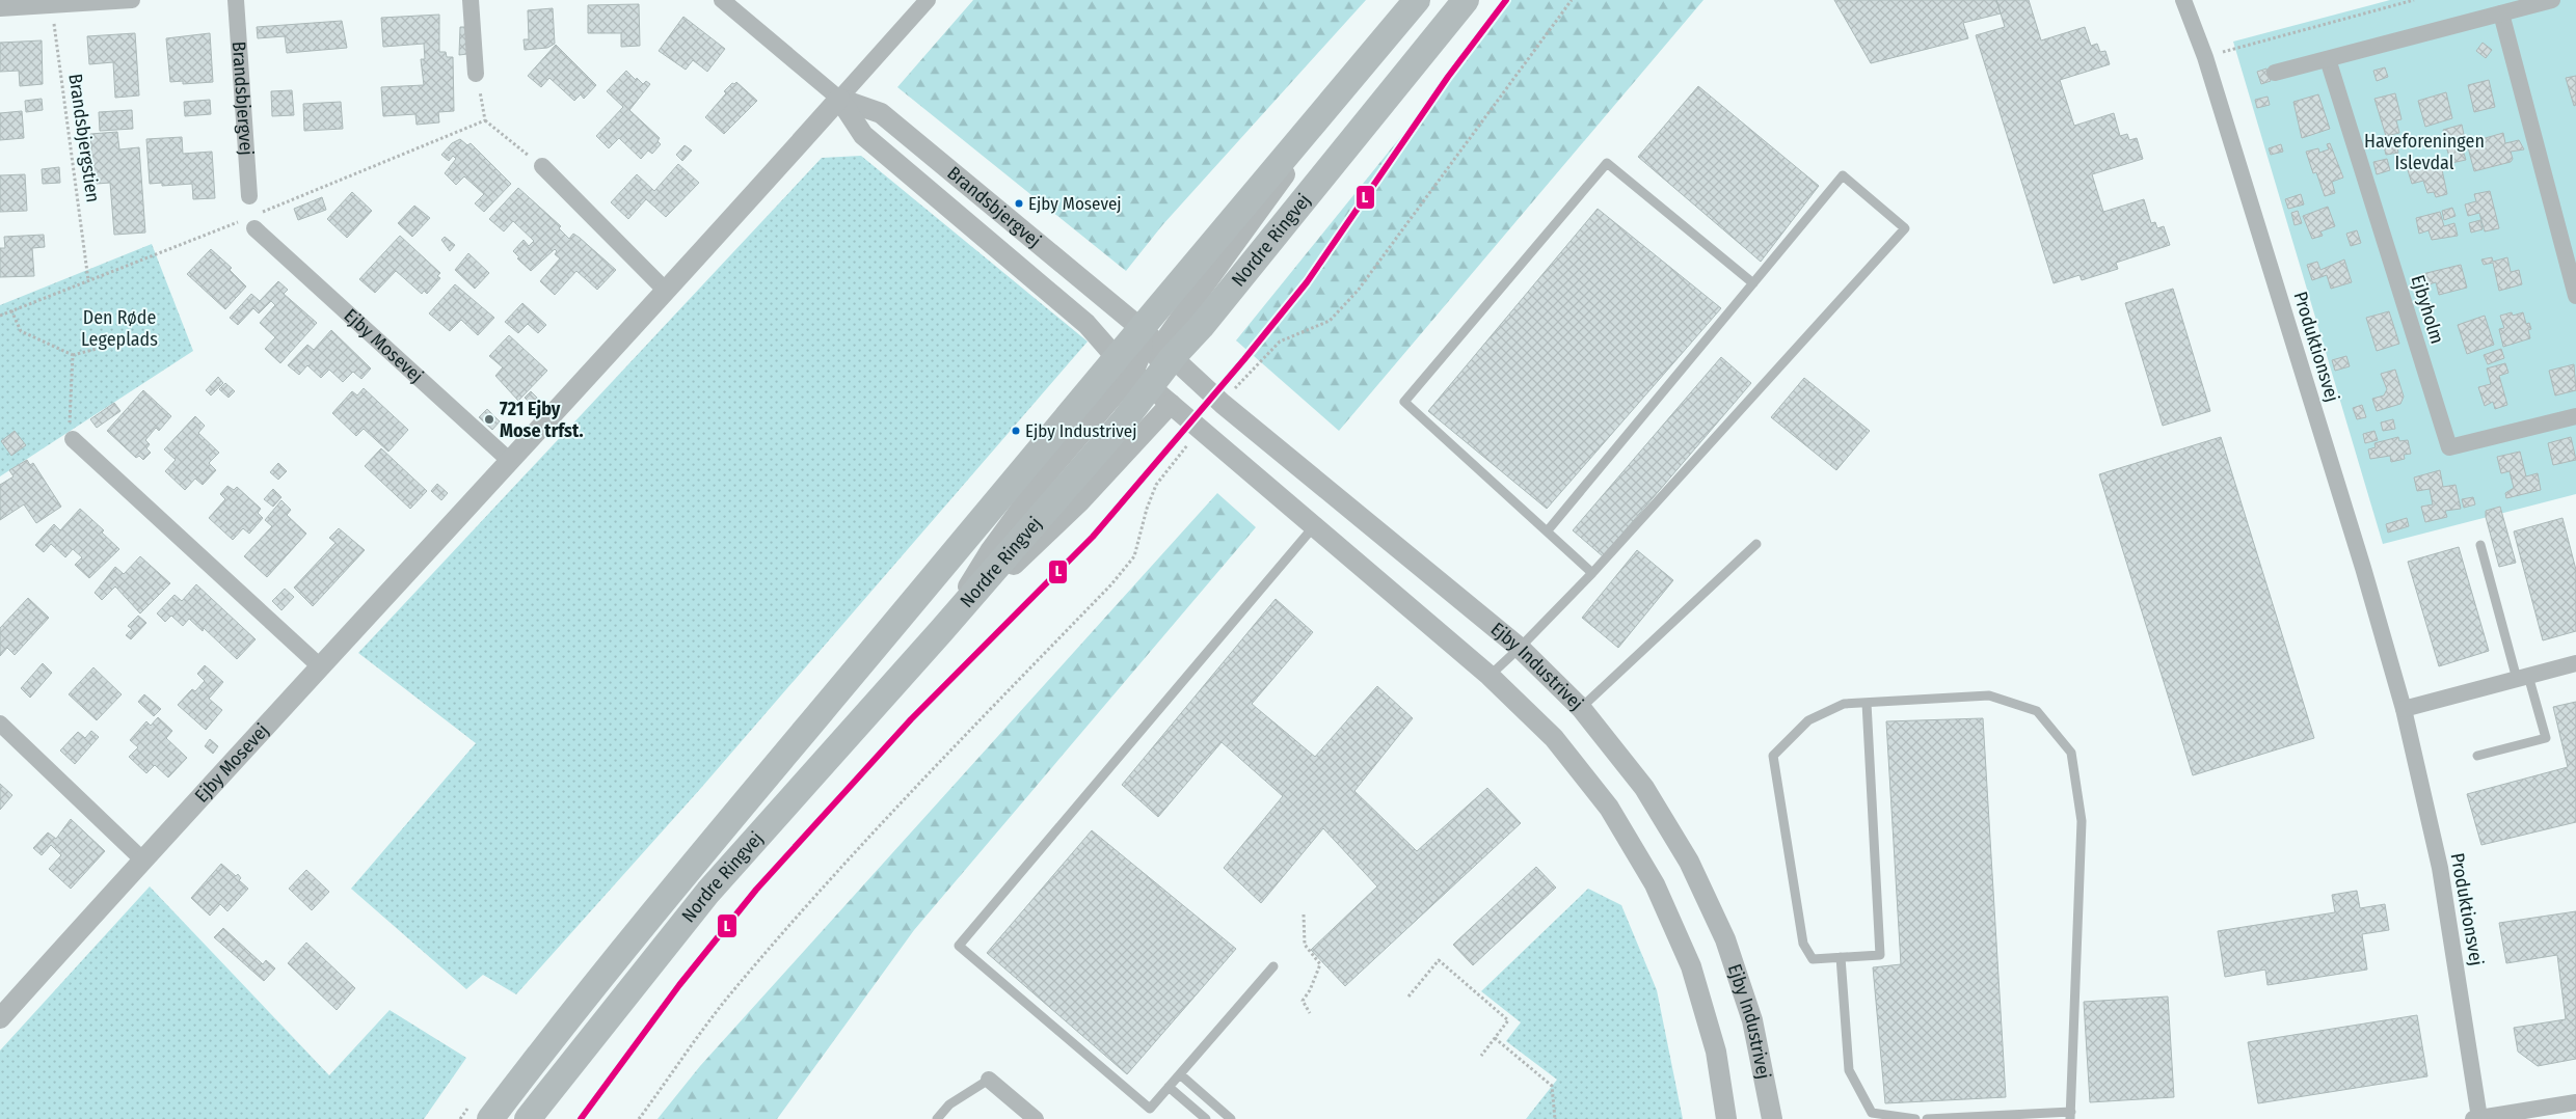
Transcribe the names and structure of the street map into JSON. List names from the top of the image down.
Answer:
{
  "streets": {
    "main road": ["Nordre Ringvej"],
    "street": [
      "Brandsbjergvej",
      "Ejbyholm",
      "Ejby Mosevej",
      "Produktionsvej",
      "Ejby Industrivej"
    ],
    "path": ["Brandsbjergstien"]
  },
  "crossings": [
    ["Brandsbjergvej", "Nordre Ringvej"],
    ["Brandsbjergvej", "Ejby Mosevej"],
    ["Brandsbjergvej", "Ejby Industrivej"],
    ["Nordre Ringvej", "Ejby Industrivej"]
  ],
  "parks": ["Haveforeningen Islevdal", "Den Røde Legeplads"],
  "places": ["Ejby Mosevej", "721 Ejby Mose trfst.", "Ejby Industrivej"],
  "lines": ["transit line L"]
}
